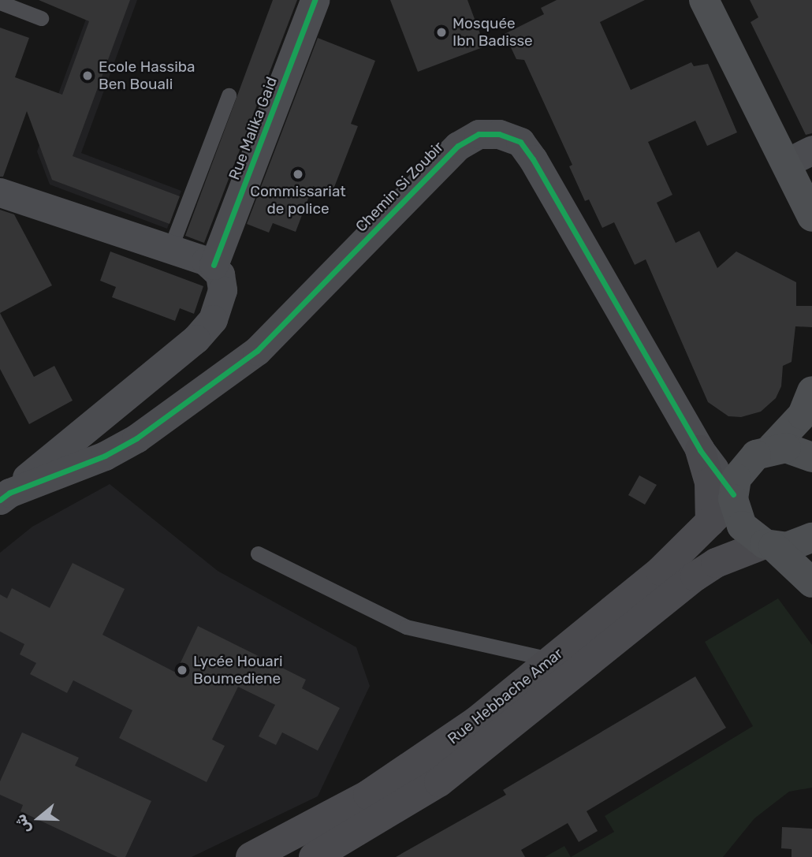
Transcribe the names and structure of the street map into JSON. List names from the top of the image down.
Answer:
{
  "streets": {
    "main road": ["Rue Hebbache Amar"],
    "street": ["Rue Malika Gaid", "Chemin Si Zoubir"]
  },
  "crossings": [
    ["Chemin Si Zoubir", "Rue Hebbache Amar"]
  ],
  "places": [
    "Mosquée Ibn Badisse",
    "Ecole Hassiba Ben Bouali",
    "Commissariat de police",
    "Lycée Houari Boumediene"
  ],
  "north": "left"
}
